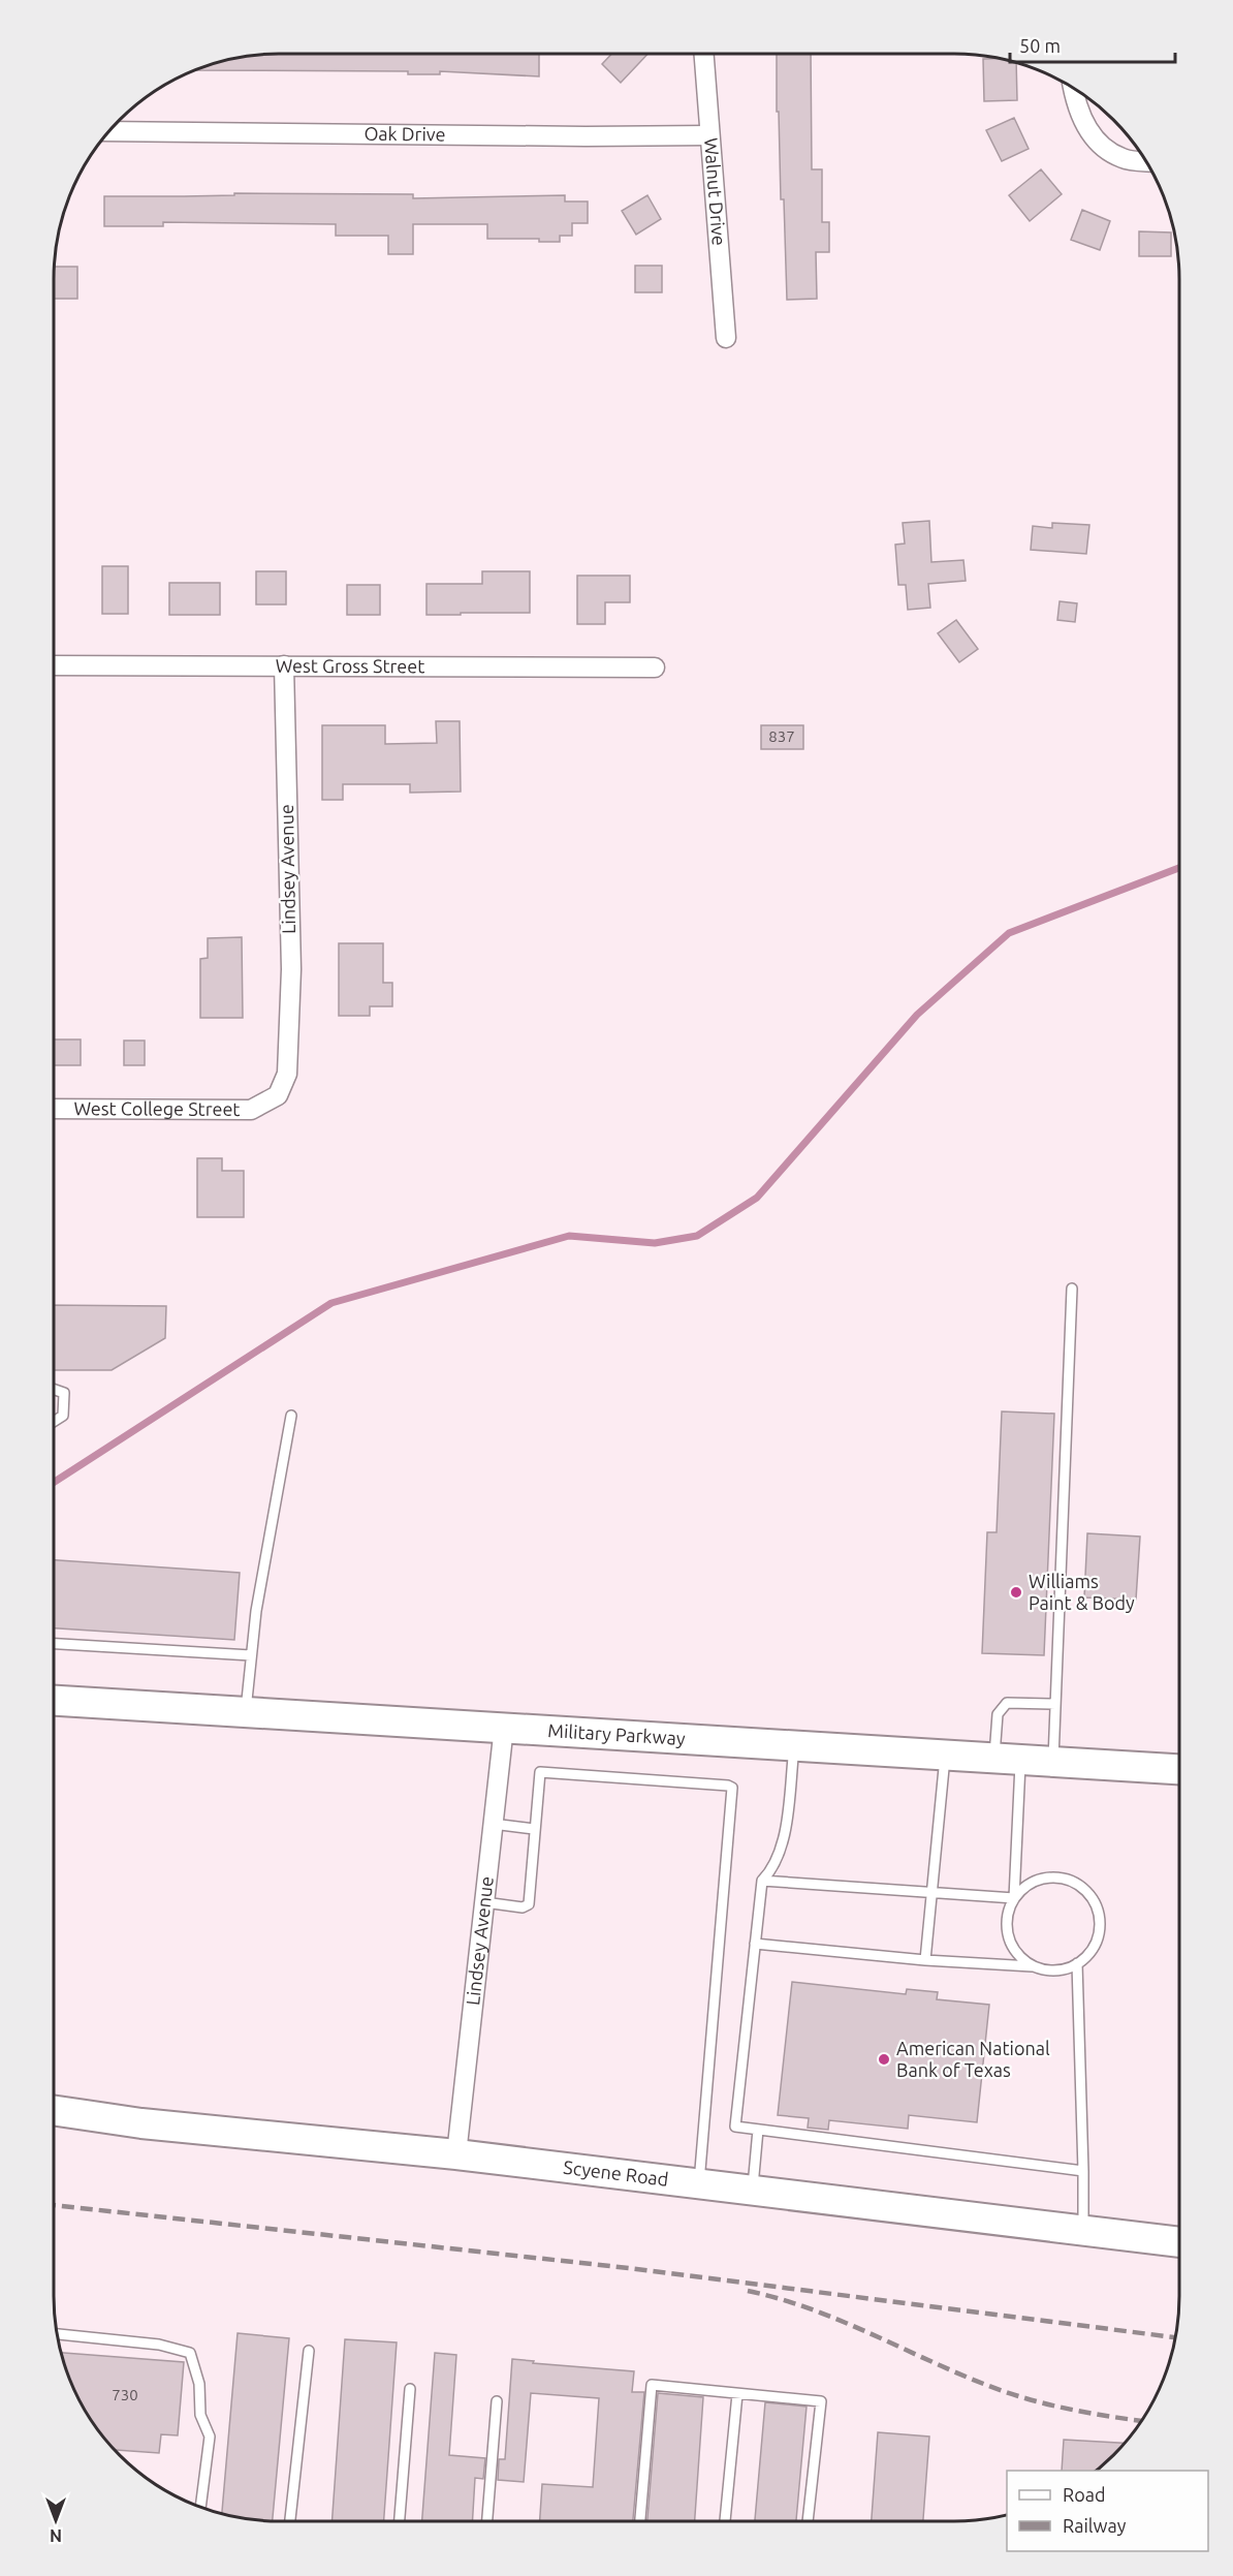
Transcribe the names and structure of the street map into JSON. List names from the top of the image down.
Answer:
{
  "streets": {
    "main road": ["Military Parkway", "Scyene Road"],
    "street": [
      "Oak Drive",
      "Walnut Drive",
      "West Gross Street",
      "Lindsey Avenue",
      "West College Street"
    ]
  },
  "crossings": [
    ["Oak Drive", "Walnut Drive"],
    ["West Gross Street", "Lindsey Avenue"],
    ["Lindsey Avenue", "West College Street"],
    ["Lindsey Avenue", "Military Parkway"],
    ["Lindsey Avenue", "Scyene Road"]
  ],
  "places": ["Williams Paint & Body", "American National Bank of Texas"],
  "house_numbers": ["837", "730"],
  "legend": ["Road", "Railway"],
  "scale_bar": "50 m",
  "north": "bottom"
}
